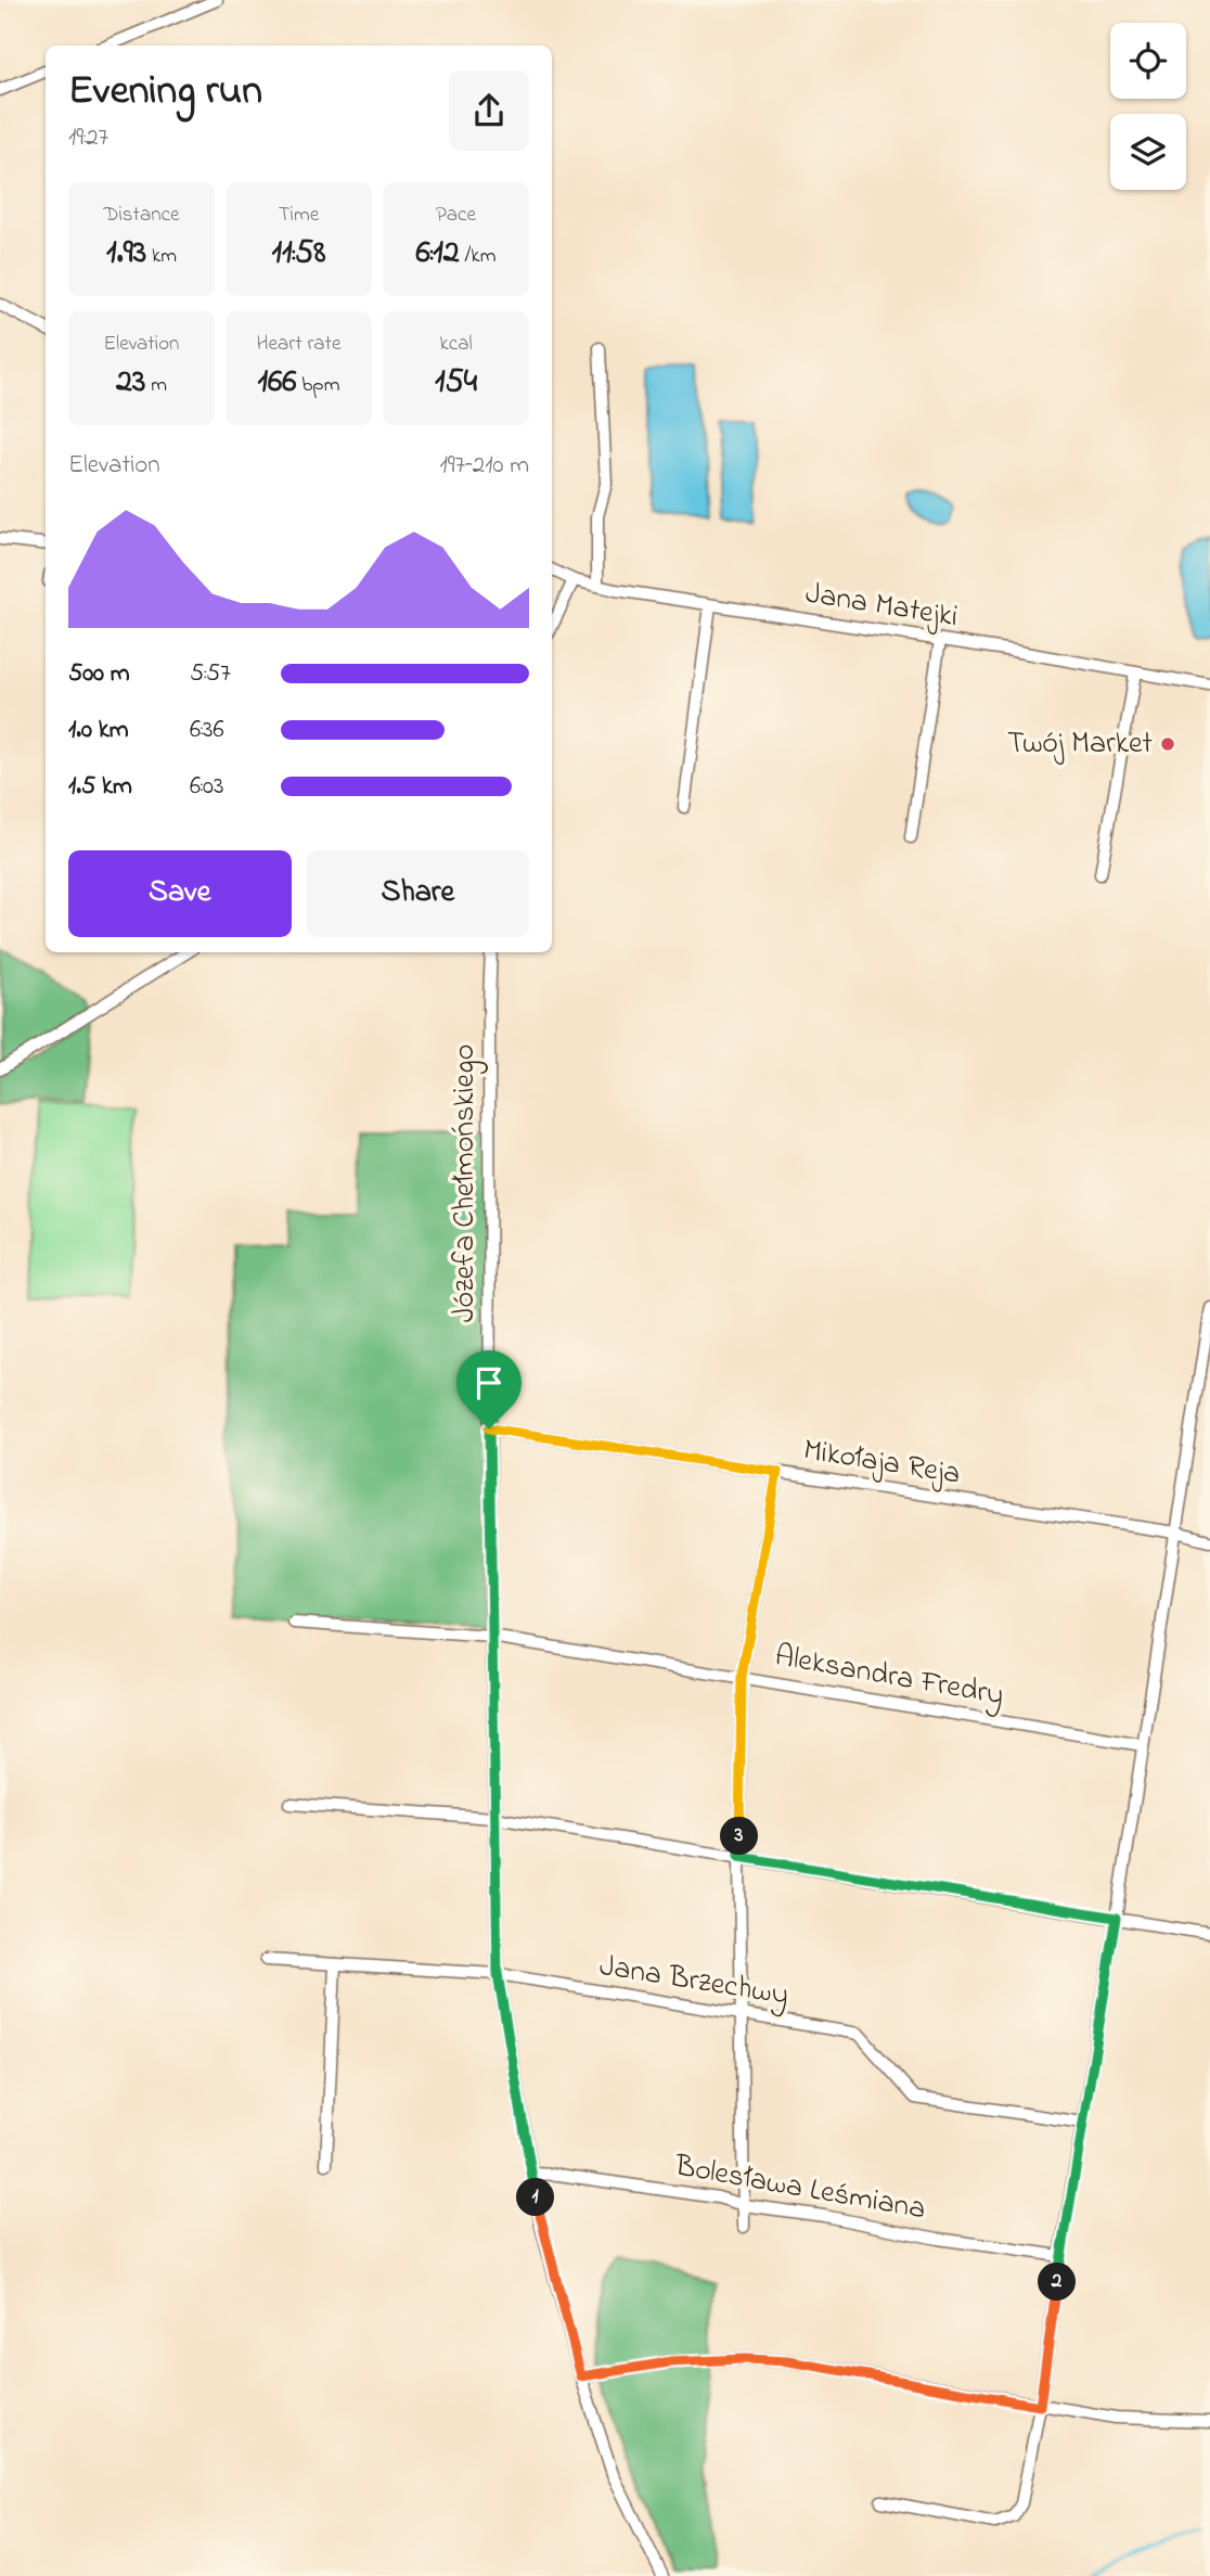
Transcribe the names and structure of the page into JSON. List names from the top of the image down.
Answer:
{
  "streets": {
    "street": [
      "Jana Matejki",
      "Józefa Chełmońskiego",
      "Mikołaja Reja",
      "Aleksandra Fredry",
      "Jana Brzechwy",
      "Bolesława Leśmiana"
    ]
  },
  "crossings": [
    ["Józefa Chełmońskiego", "Mikołaja Reja"],
    ["Józefa Chełmońskiego", "Aleksandra Fredry"],
    ["Józefa Chełmońskiego", "Jana Brzechwy"],
    ["Józefa Chełmońskiego", "Bolesława Leśmiana"]
  ],
  "places": ["Twój Market"],
  "page": {
    "heading": ["Evening run", "19:27"],
    "stats": [
      ["Distance", "1.93 km"],
      ["Time", "11:58"],
      ["Pace", "6:12 /km"],
      ["Elevation", "23 m"],
      ["Heart rate", "166 bpm"],
      ["kcal", "154"]
    ],
    "chart": ["Elevation", "197–210 m"],
    "list": [
      {
        "name": "500 m",
        "note": "5:57"
      },
      {
        "name": "1.0 km",
        "note": "6:36"
      },
      {
        "name": "1.5 km",
        "note": "6:03"
      }
    ],
    "buttons": ["Save", "Share"],
    "pins": ["3", "1", "2"]
  }
}
